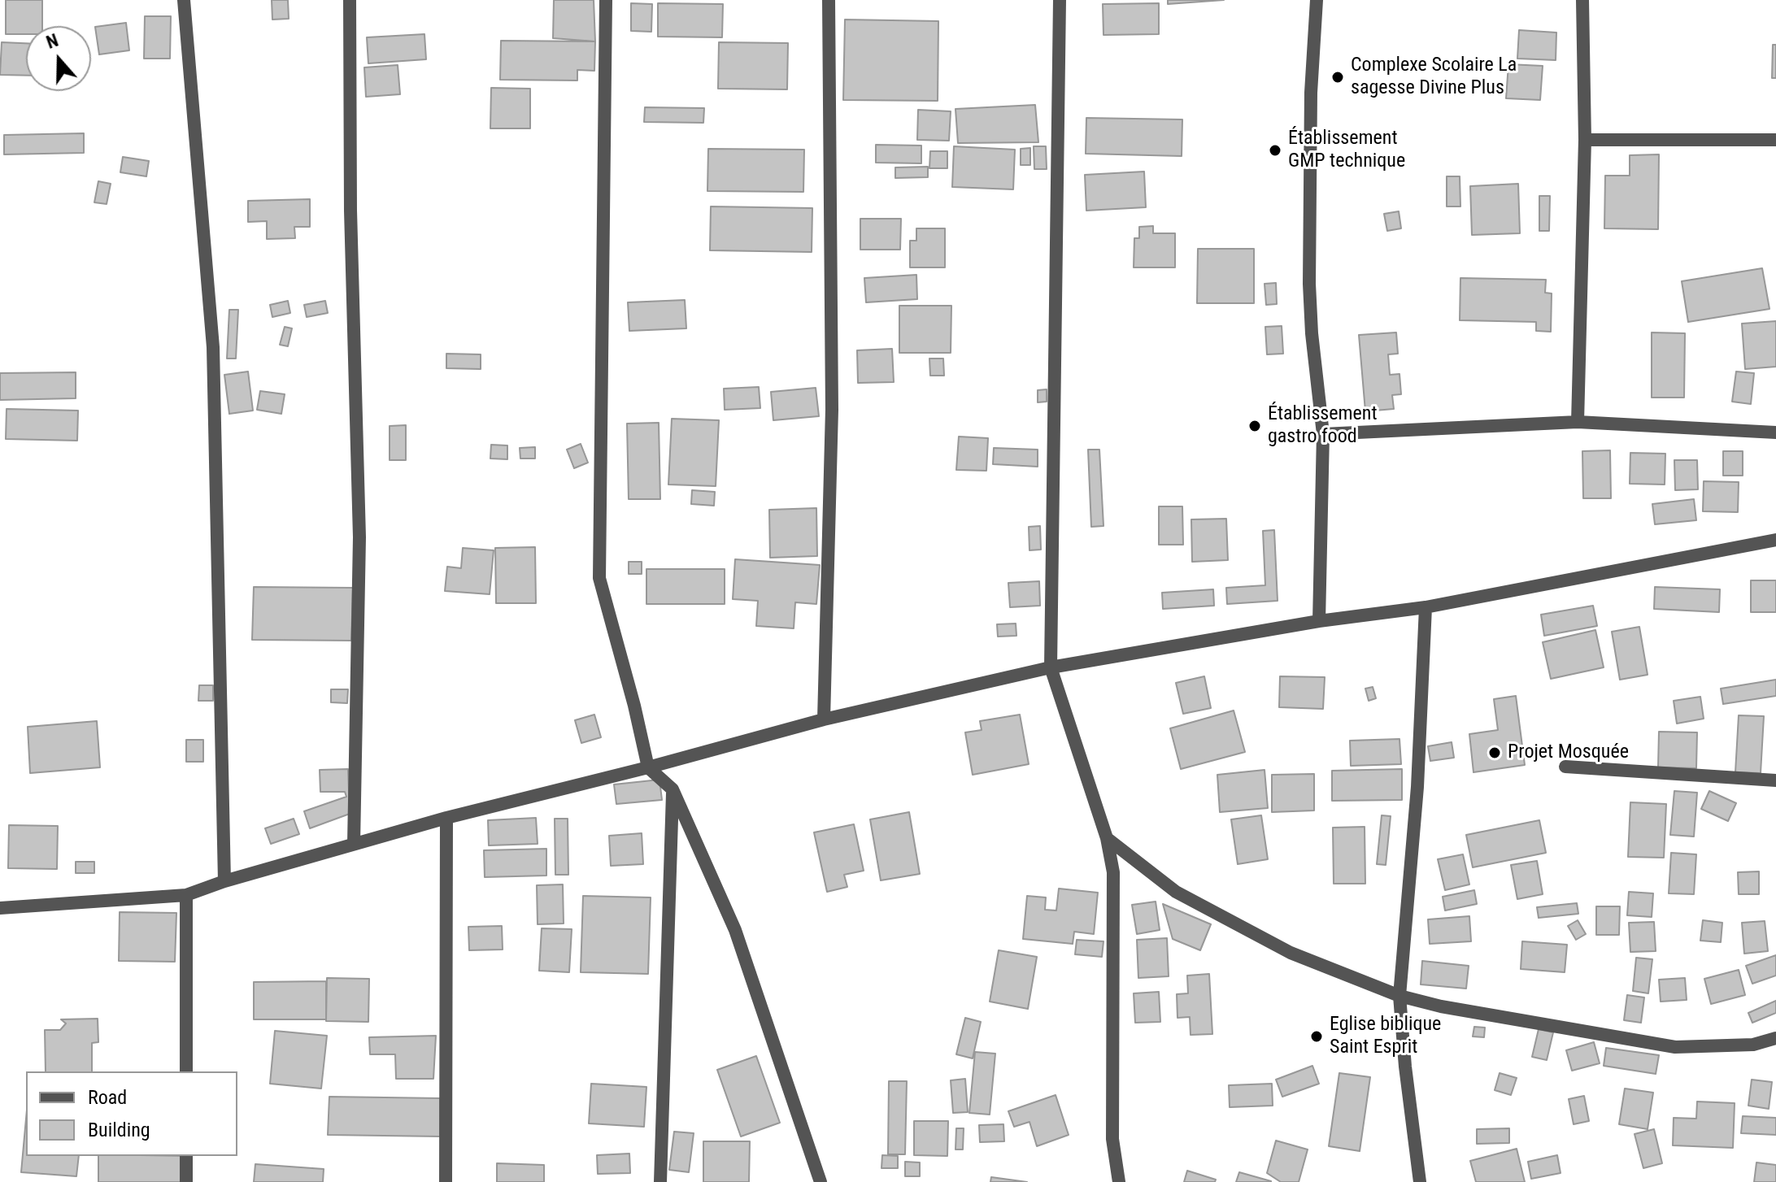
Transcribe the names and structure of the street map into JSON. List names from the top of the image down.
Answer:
{
  "places": [
    "Complexe Scolaire La sagesse Divine Plus",
    "Établissement GMP technique",
    "Établissement gastro food",
    "Projet Mosquée",
    "Eglise biblique Saint Esprit"
  ],
  "legend": ["Road", "Building"],
  "north": "top"
}
